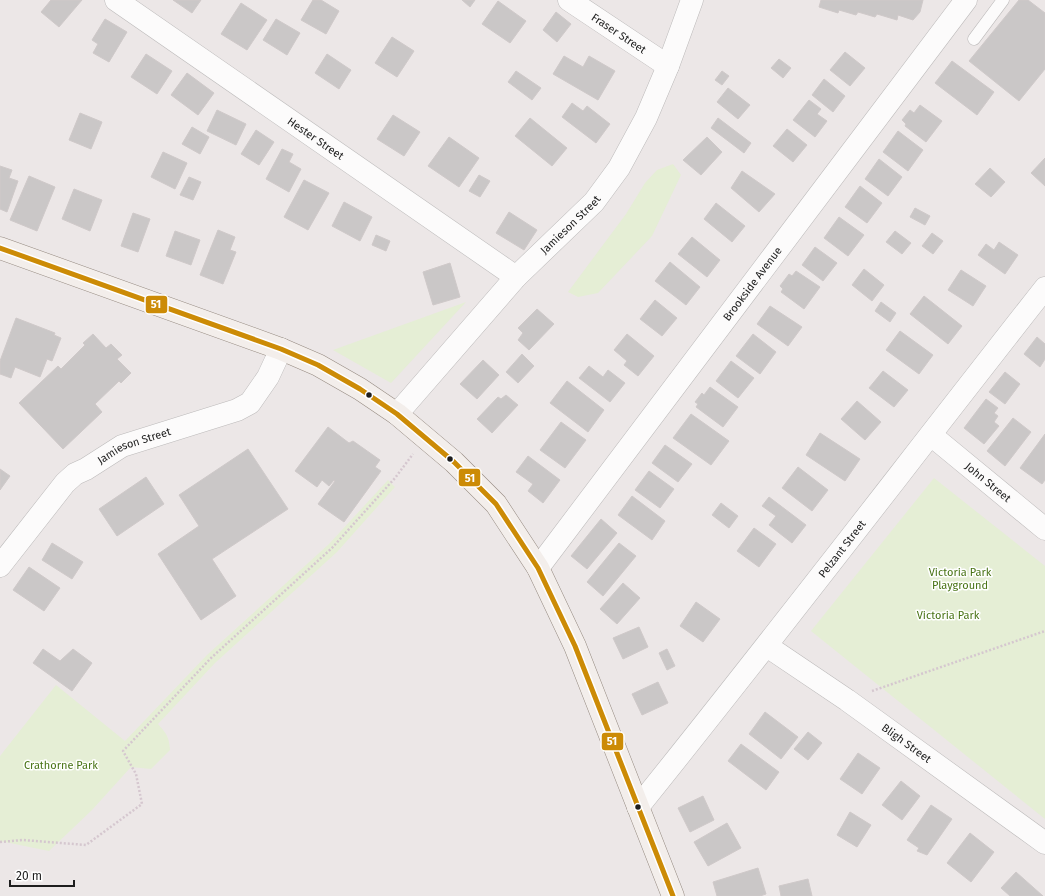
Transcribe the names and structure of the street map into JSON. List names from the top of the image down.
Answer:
{
  "streets": {
    "street": [
      "Fraser Street",
      "Hester Street",
      "Jamieson Street",
      "Brookside Avenue",
      "John Street",
      "Pelzant Street",
      "Bligh Street"
    ]
  },
  "crossings": [
    ["Fraser Street", "Jamieson Street"],
    ["Hester Street", "Jamieson Street"],
    ["John Street", "Pelzant Street"],
    ["Pelzant Street", "Bligh Street"]
  ],
  "parks": ["Victoria Park Playground", "Victoria Park", "Crathorne Park"],
  "lines": ["transit line 51"],
  "scale_bar": "20 m"
}
